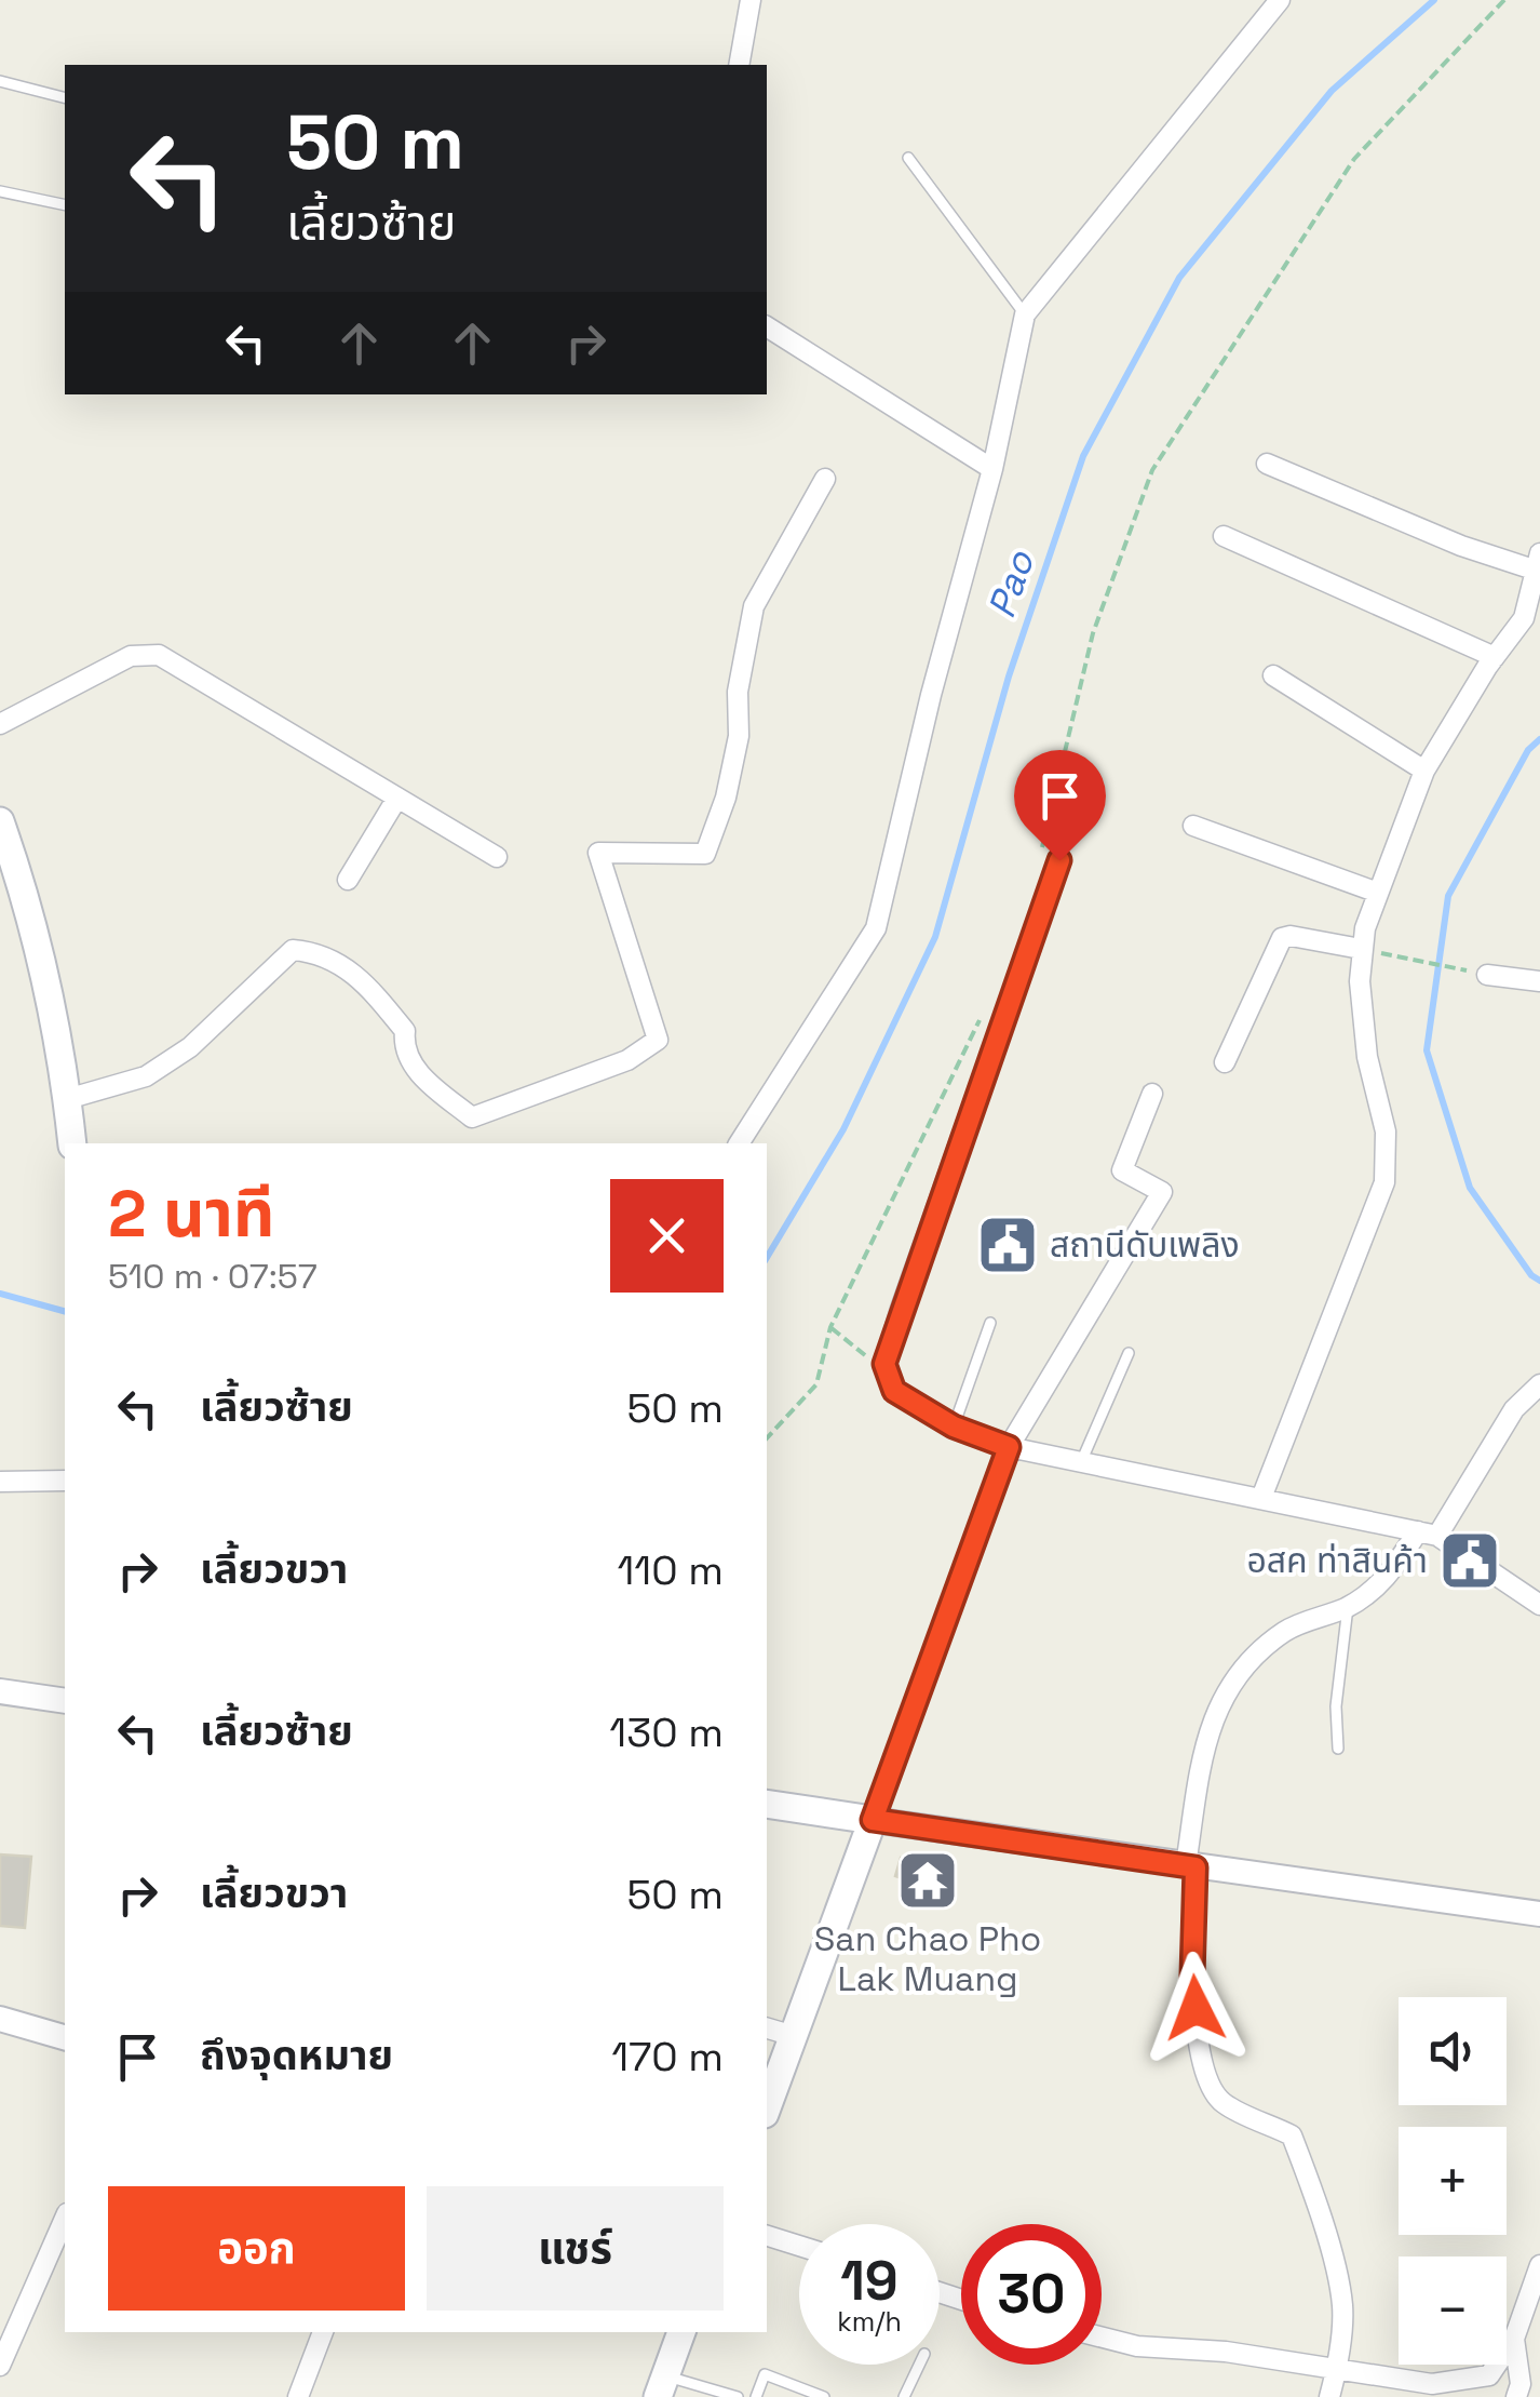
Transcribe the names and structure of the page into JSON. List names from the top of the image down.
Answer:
{
  "water": ["Pao"],
  "places": {
    "public building": ["สถานีดับเพลิง", "อสค ท่าสินค้า"],
    "temple": ["San Chao Pho Lak Muang"]
  },
  "page": {
    "turn": ["50 m", "เลี้ยวซ้าย"],
    "heading": ["2 นาที", "510 m · 07:57"],
    "list": [
      {
        "name": "เลี้ยวซ้าย",
        "value": "50 m"
      },
      {
        "name": "เลี้ยวขวา",
        "value": "110 m"
      },
      {
        "name": "เลี้ยวซ้าย",
        "value": "130 m"
      },
      {
        "name": "เลี้ยวขวา",
        "value": "50 m"
      },
      {
        "name": "ถึงจุดหมาย",
        "value": "170 m"
      }
    ],
    "map_buttons": ["+", "−"],
    "buttons": ["ออก", "แชร์"],
    "speed": "19 km/h",
    "limit": "30"
  }
}
